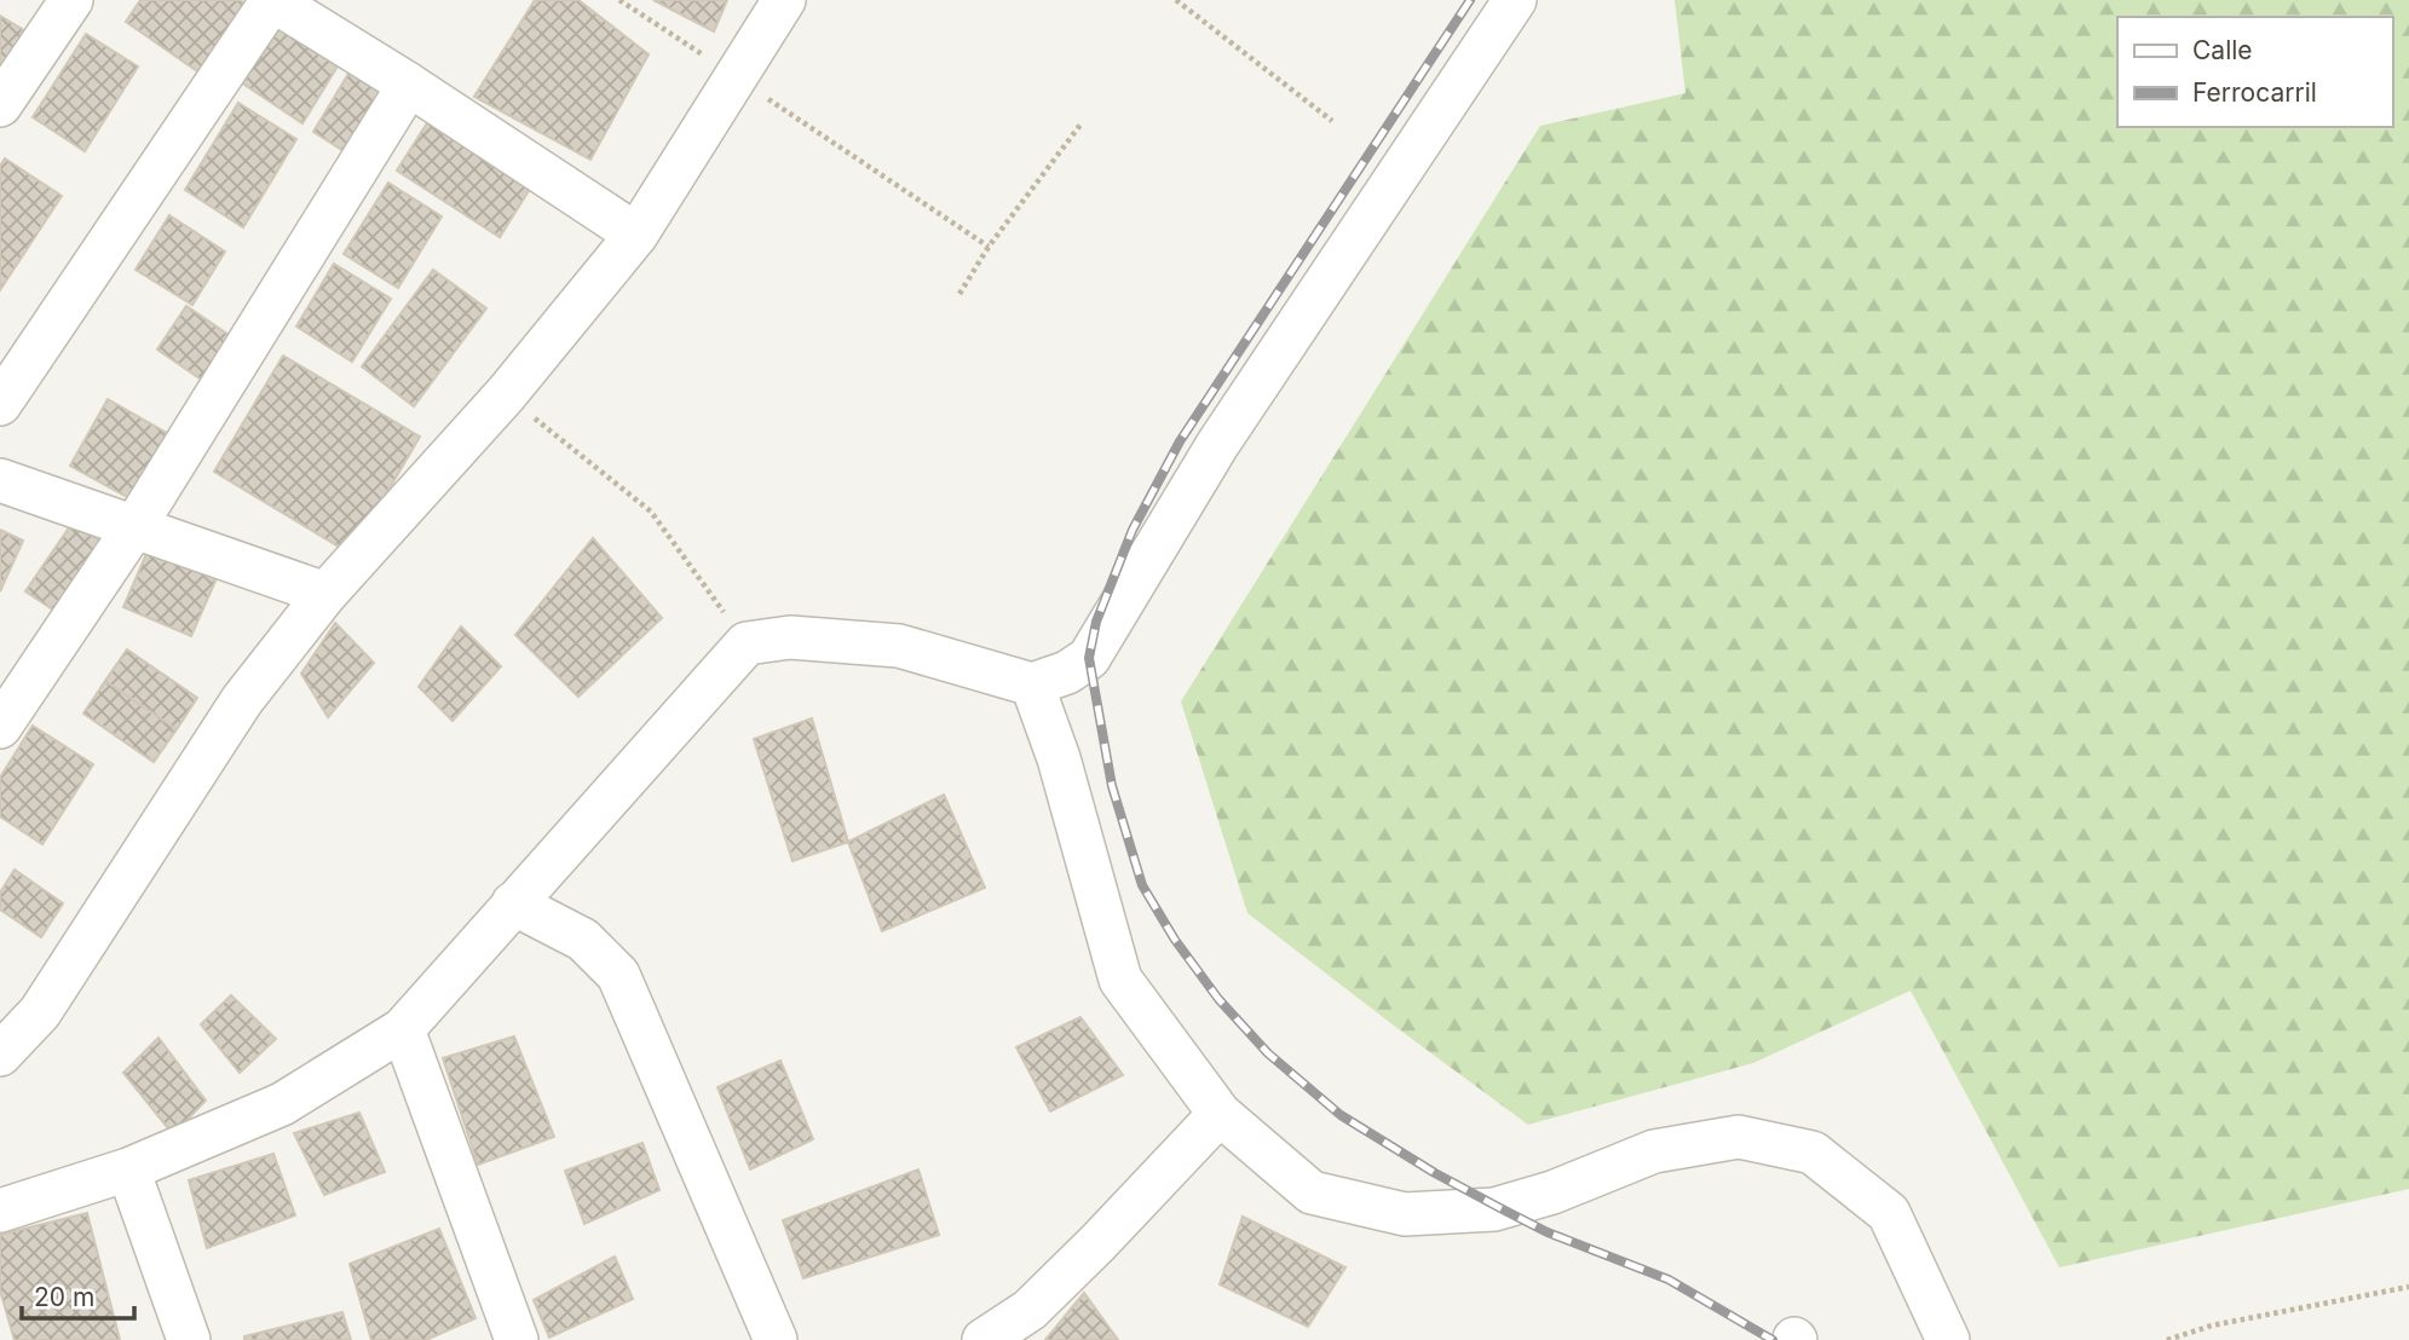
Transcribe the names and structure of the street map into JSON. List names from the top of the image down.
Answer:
{
  "legend": ["Calle", "Ferrocarril"],
  "scale_bar": "20 m"
}
